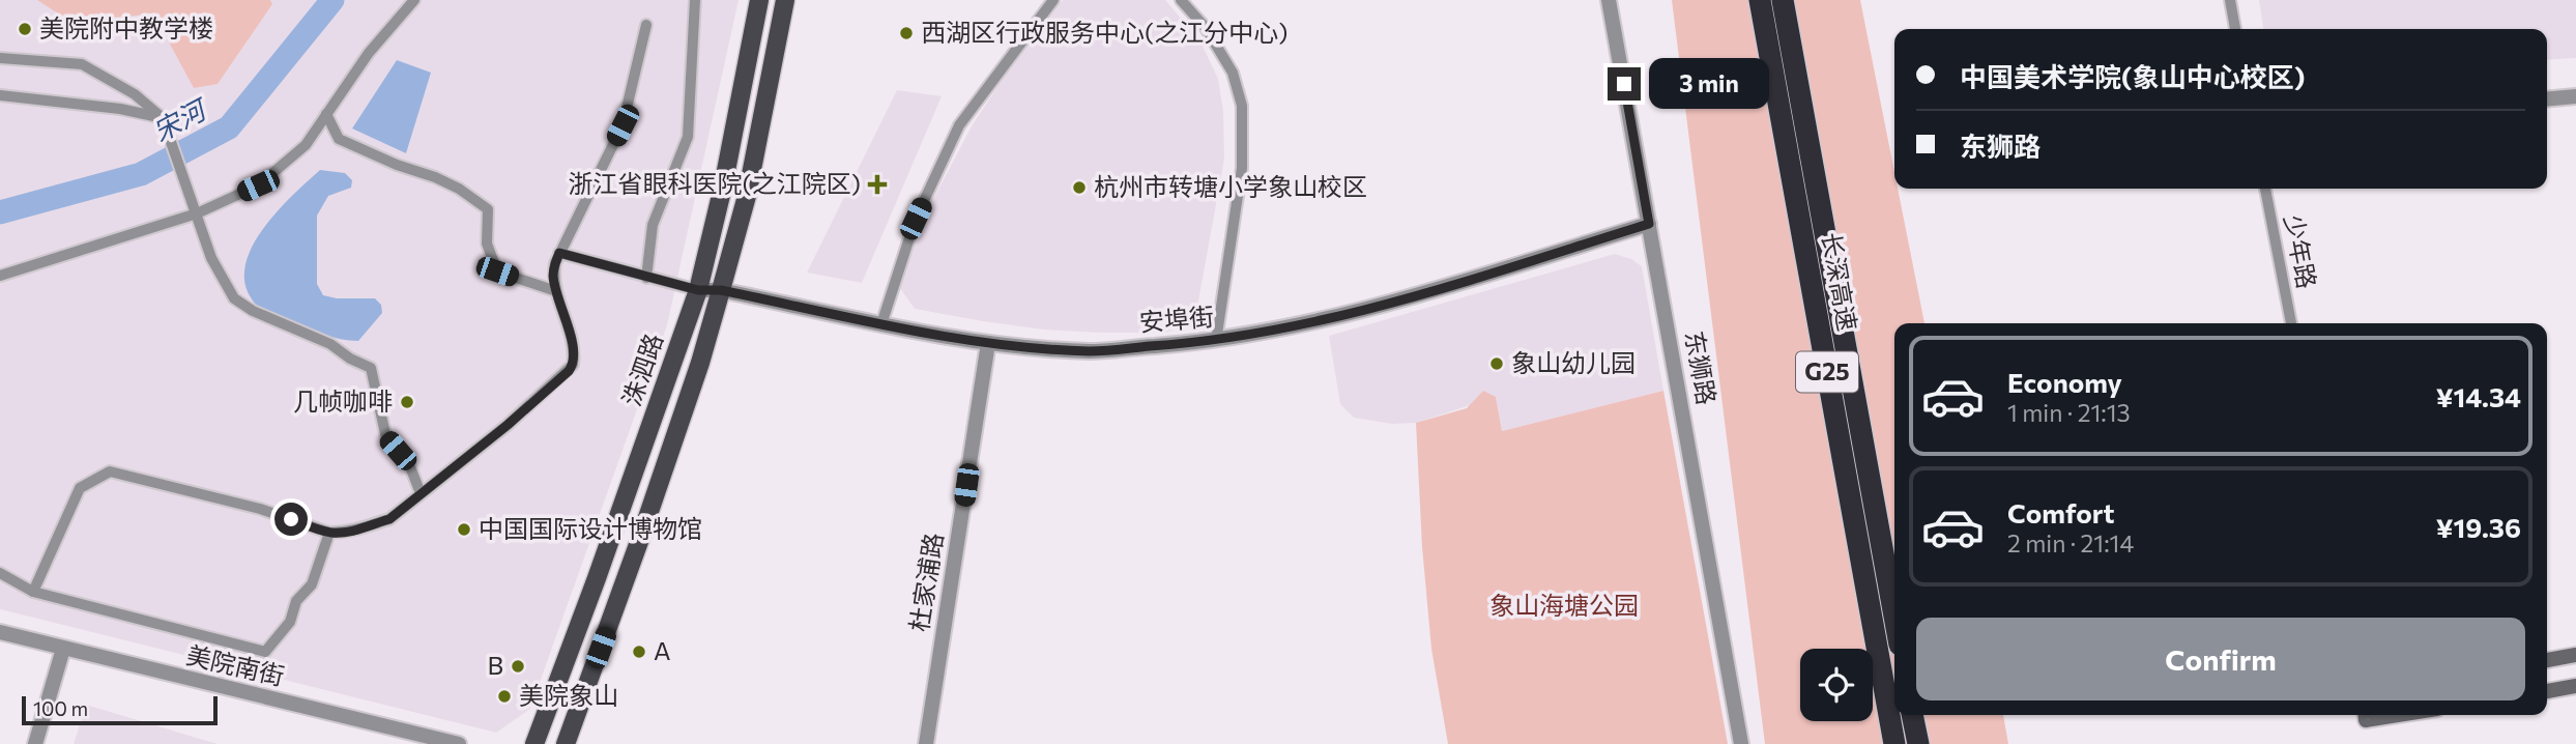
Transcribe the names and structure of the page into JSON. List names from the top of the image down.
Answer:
{
  "streets": {
    "highway": ["长深高速", "G25"],
    "main road": ["洙泗路"],
    "street": [
      "少年路",
      "安埠街",
      "东狮路",
      "杜家浦路",
      "美院南街"
    ]
  },
  "crossings": [
    ["安埠街", "东狮路"],
    ["安埠街", "洙泗路"],
    ["安埠街", "杜家浦路"]
  ],
  "water": ["宋河"],
  "parks": ["象山海塘公园"],
  "places": {
    "other": [
      "美院附中教学楼",
      "西湖区行政服务中心(之江分中心)",
      "杭州市转塘小学象山校区",
      "象山幼儿园",
      "几帧咖啡",
      "中国国际设计博物馆",
      "A",
      "B",
      "美院象山"
    ],
    "health": ["浙江省眼科医院(之江院区)"]
  },
  "scale_bar": "100 m",
  "page": {
    "banner": ["中国美术学院(象山中心校区)", "东狮路"],
    "bubble": "3 min",
    "list": [
      {
        "name": "Economy",
        "note": "1 min · 21:13",
        "value": "¥14.34"
      },
      {
        "name": "Comfort",
        "note": "2 min · 21:14",
        "value": "¥19.36"
      }
    ],
    "buttons": "Confirm",
    "scale": "100 m"
  }
}
